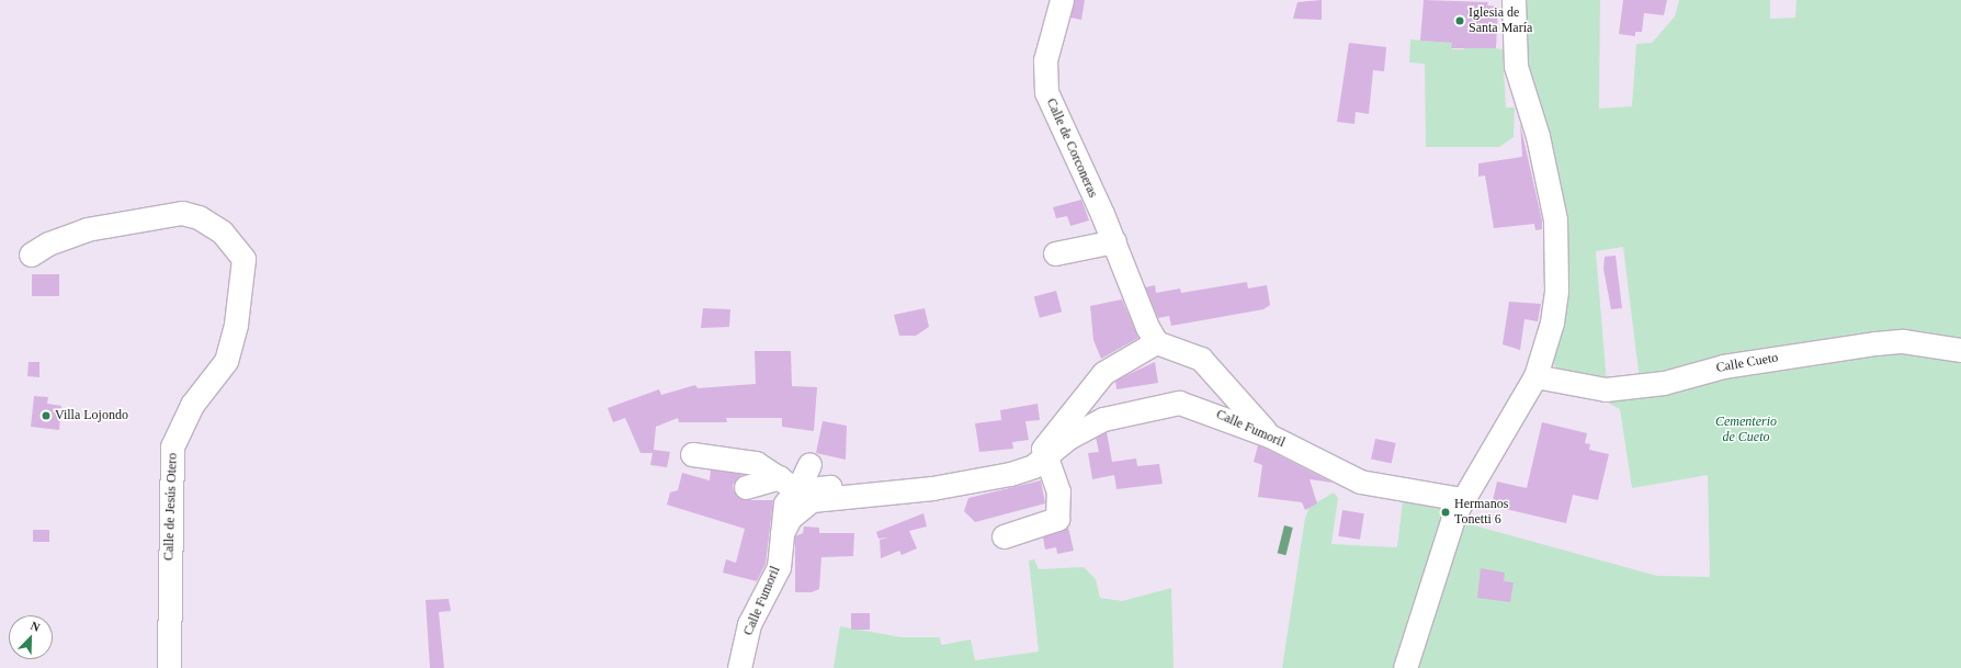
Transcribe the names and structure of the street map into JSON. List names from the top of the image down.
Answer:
{
  "streets": {
    "street": [
      "Calle de Corconeras",
      "Calle Cueto",
      "Calle Fumoril",
      "Calle de Jesús Otero"
    ]
  },
  "parks": ["Cementerio de Cueto"],
  "places": ["Iglesia de Santa María", "Villa Lojondo", "Hermanos Tonetti 6"],
  "north": "top right"
}
